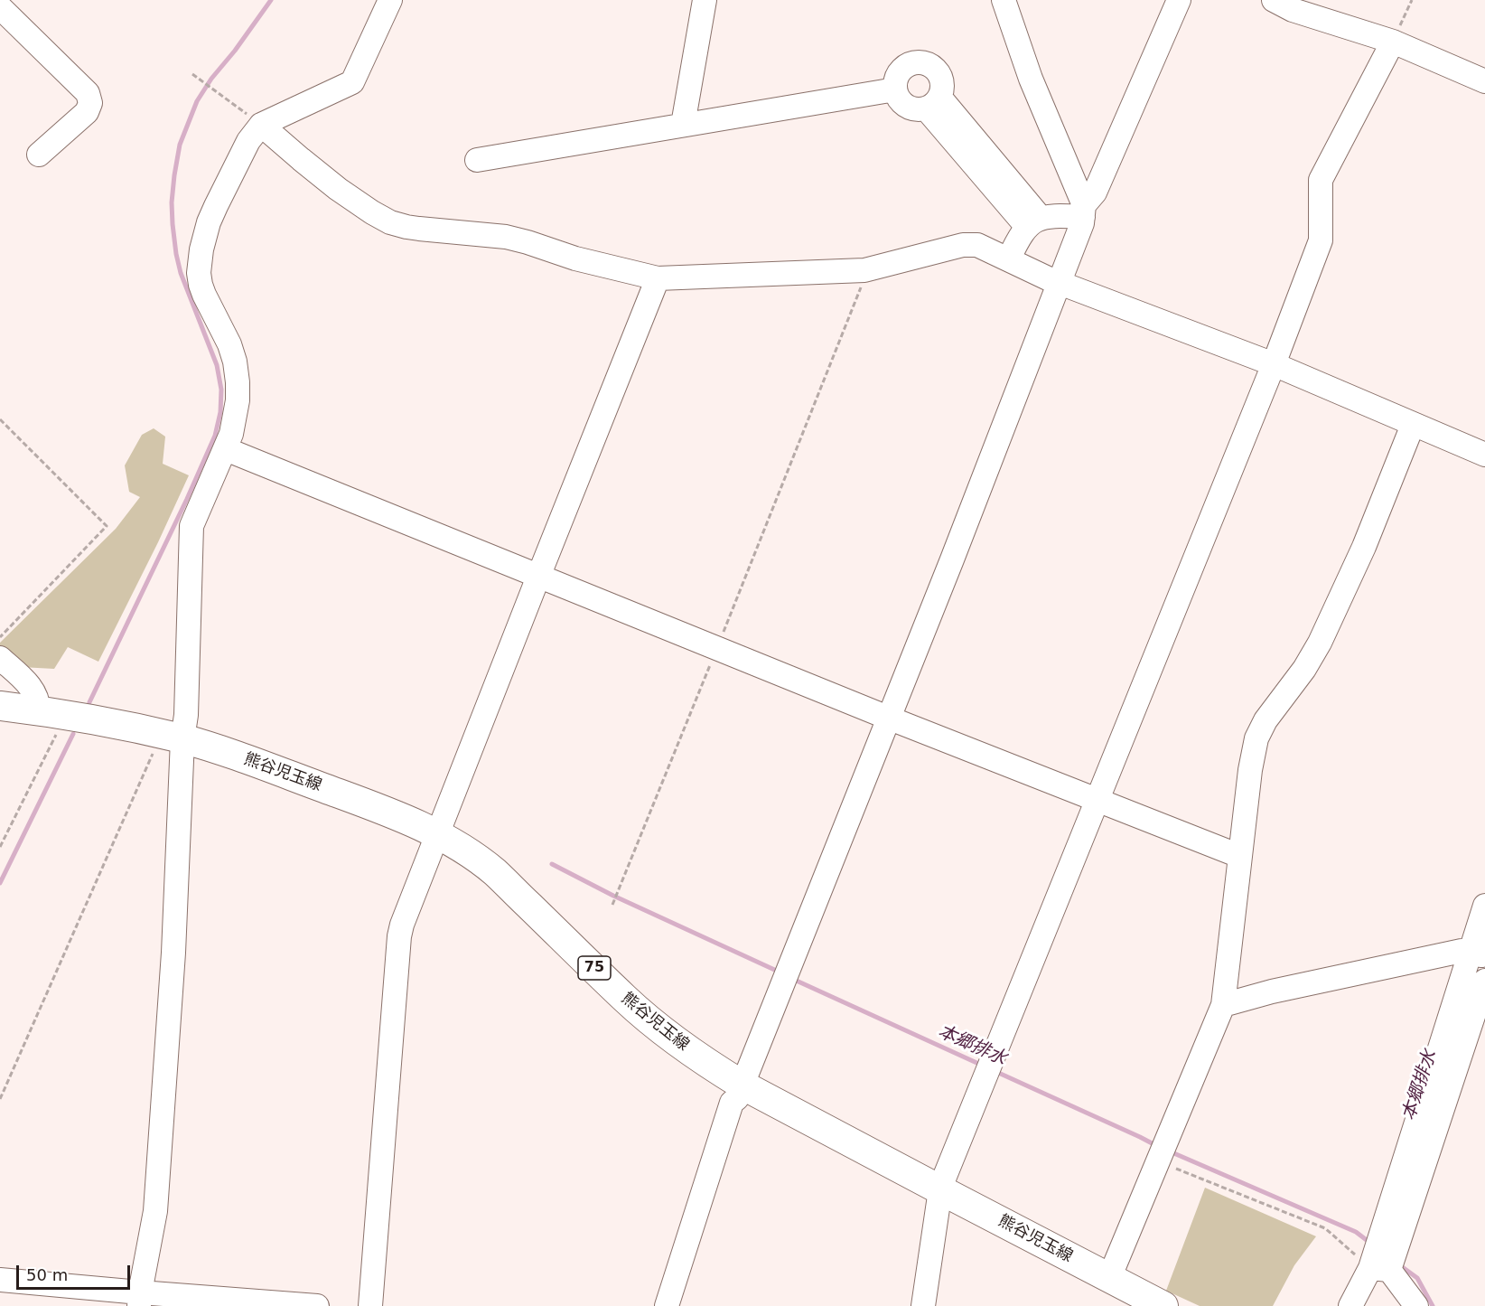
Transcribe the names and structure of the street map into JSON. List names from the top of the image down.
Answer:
{
  "streets": {
    "main road": ["熊谷児玉線", "75"]
  },
  "water": ["本郷排水"],
  "scale_bar": "50 m"
}
